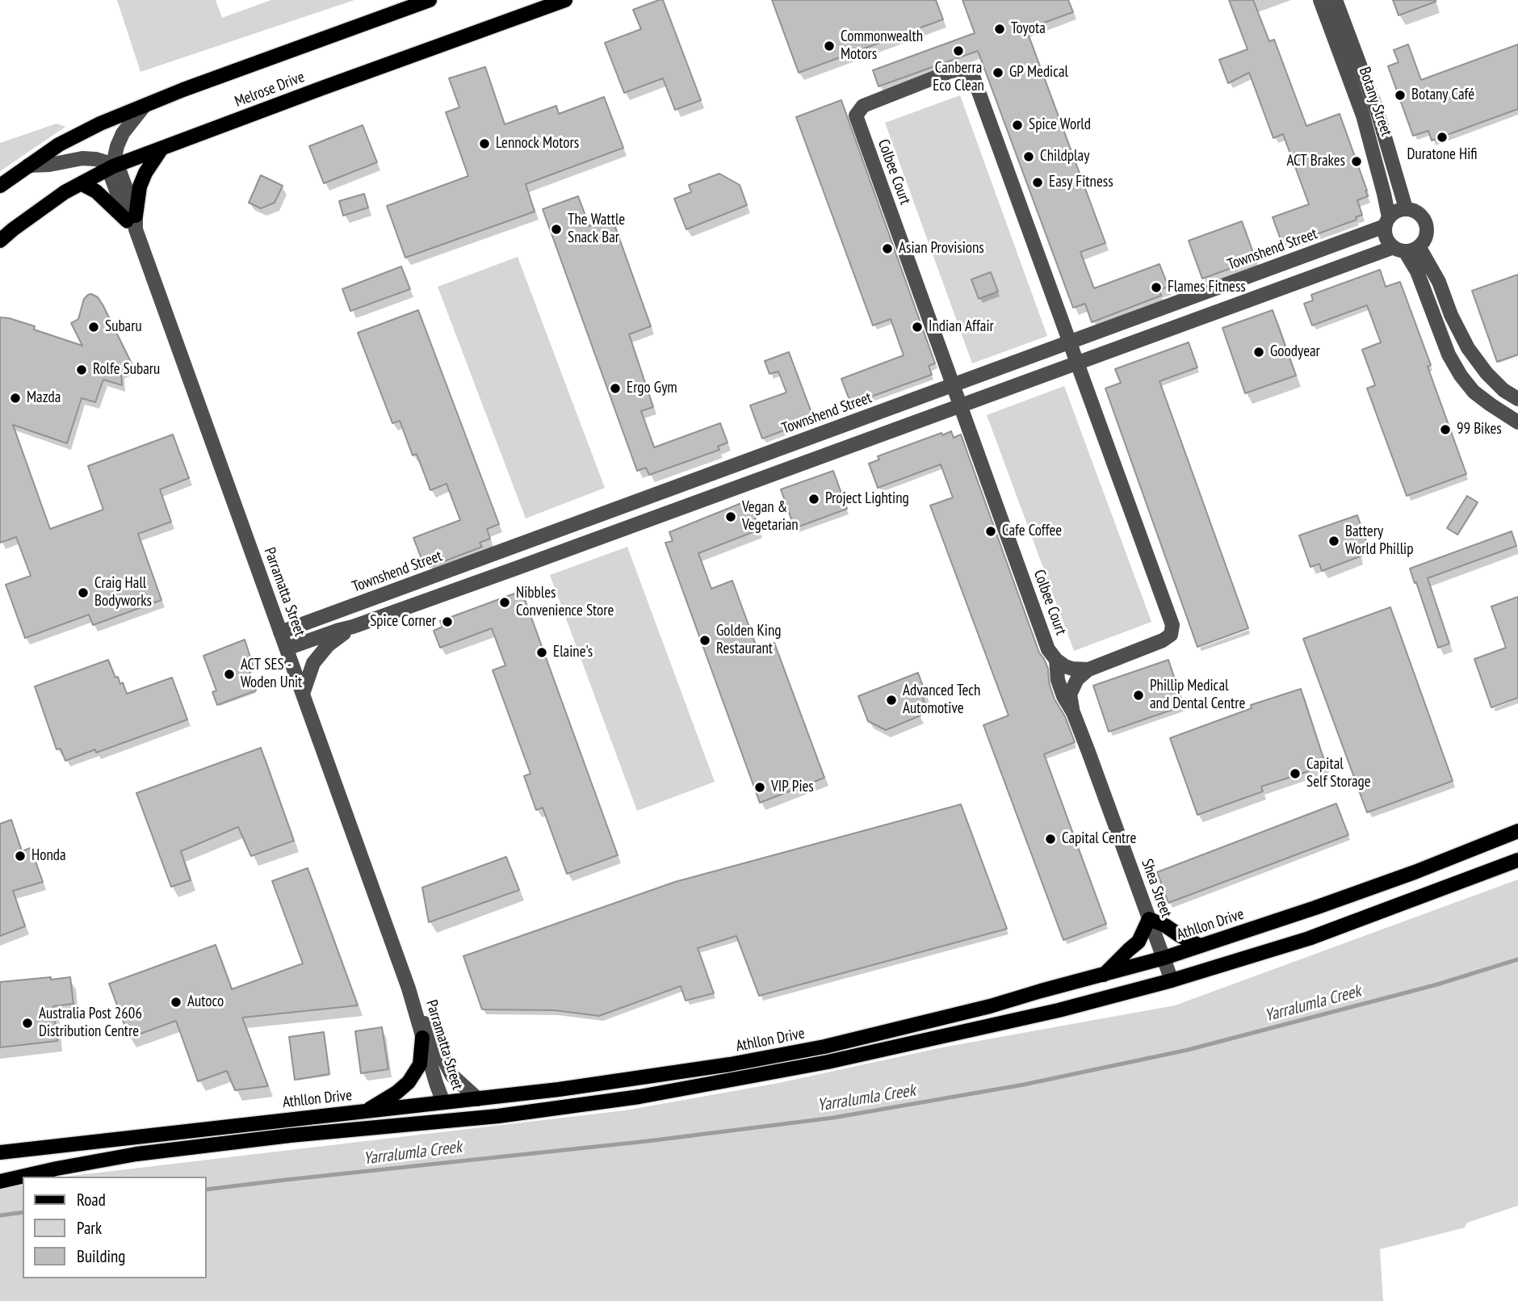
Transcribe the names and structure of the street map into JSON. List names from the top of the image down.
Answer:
{
  "streets": {
    "main road": ["Melrose Drive", "Athllon Drive"],
    "street": [
      "Botany Street",
      "Colbee Court",
      "Townshend Street",
      "Parramatta Street",
      "Shea Street"
    ]
  },
  "crossings": [
    ["Melrose Drive", "Parramatta Street"],
    ["Botany Street", "Townshend Street"],
    ["Colbee Court", "Townshend Street"],
    ["Colbee Court", "Shea Street"],
    ["Townshend Street", "Parramatta Street"],
    ["Parramatta Street", "Athllon Drive"],
    ["Shea Street", "Athllon Drive"]
  ],
  "water": ["Yarralumla Creek"],
  "places": [
    "Toyota",
    "Commonwealth Motors",
    "Canberra Eco Clean",
    "GP Medical",
    "Botany Café",
    "Spice World",
    "Duratone Hifi",
    "Lennock Motors",
    "Childplay",
    "ACT Brakes",
    "Easy Fitness",
    "The Wattle Snack Bar",
    "Asian Provisions",
    "Flames Fitness",
    "Subaru",
    "Indian Affair",
    "Goodyear",
    "Rolfe Subaru",
    "Ergo Gym",
    "Mazda",
    "99 Bikes",
    "Project Lighting",
    "Vegan & Vegetarian",
    "Cafe Coffee",
    "Battery World Phillip",
    "Craig Hall Bodyworks",
    "Nibbles Convenience Store",
    "Spice Corner",
    "Golden King Restaurant",
    "Elaine's",
    "ACT SES - Woden Unit",
    "Phillip Medical and Dental Centre",
    "Advanced Tech Automotive",
    "Capital Self Storage",
    "VIP Pies",
    "Capital Centre",
    "Honda",
    "Autoco",
    "Australia Post 2606 Distribution Centre"
  ],
  "legend": ["Road", "Park", "Building"]
}
